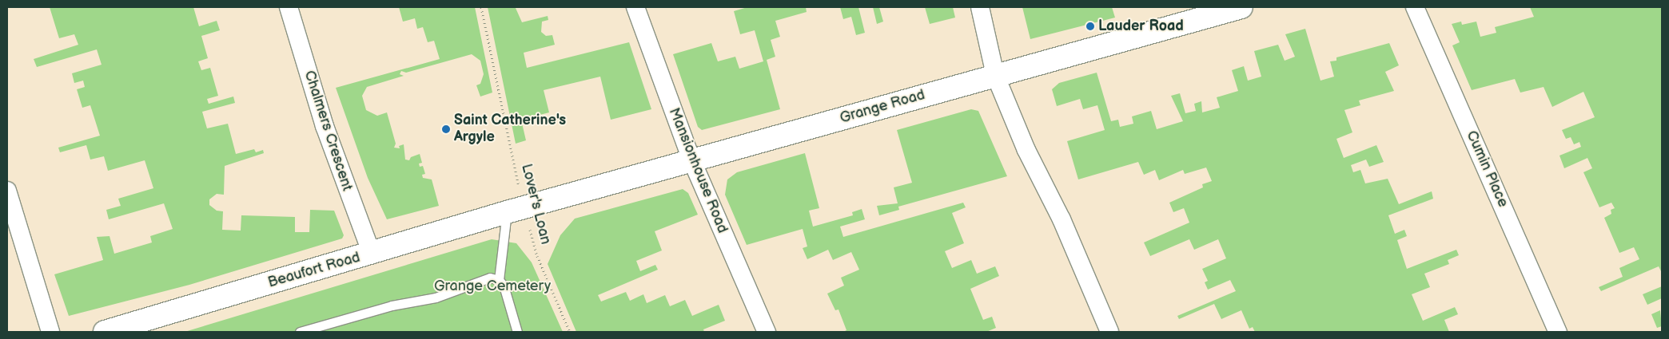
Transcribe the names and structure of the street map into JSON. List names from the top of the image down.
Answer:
{
  "streets": {
    "street": [
      "Grange Road",
      "Chalmers Crescent",
      "Cumin Place",
      "Mansionhouse Road",
      "Beaufort Road"
    ],
    "path": ["Lover's Loan"]
  },
  "crossings": [
    ["Grange Road", "Mansionhouse Road"],
    ["Grange Road", "Lover's Loan"],
    ["Grange Road", "Beaufort Road"],
    ["Chalmers Crescent", "Beaufort Road"],
    ["Lover's Loan", "Beaufort Road"]
  ],
  "parks": ["Grange Cemetery"],
  "places": ["Lauder Road", "Saint Catherine's Argyle"]
}
